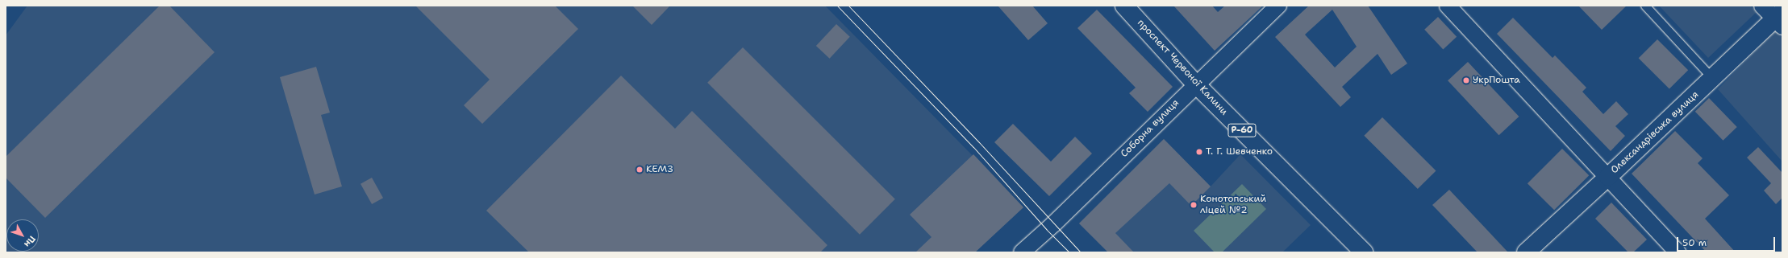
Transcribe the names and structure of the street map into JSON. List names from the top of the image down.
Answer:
{
  "streets": {
    "main road": ["проспект Червоної Калини", "Р-60", "Олександрівська вулиця"],
    "street": ["Соборна вулиця"]
  },
  "crossings": [
    ["проспект Червоної Калини", "Соборна вулиця"]
  ],
  "places": [
    "УкрПошта",
    "Т. Г. Шевченко",
    "КЕМЗ",
    "Конотопський ліцей №2"
  ],
  "scale_bar": "50 m",
  "north": "bottom right"
}
